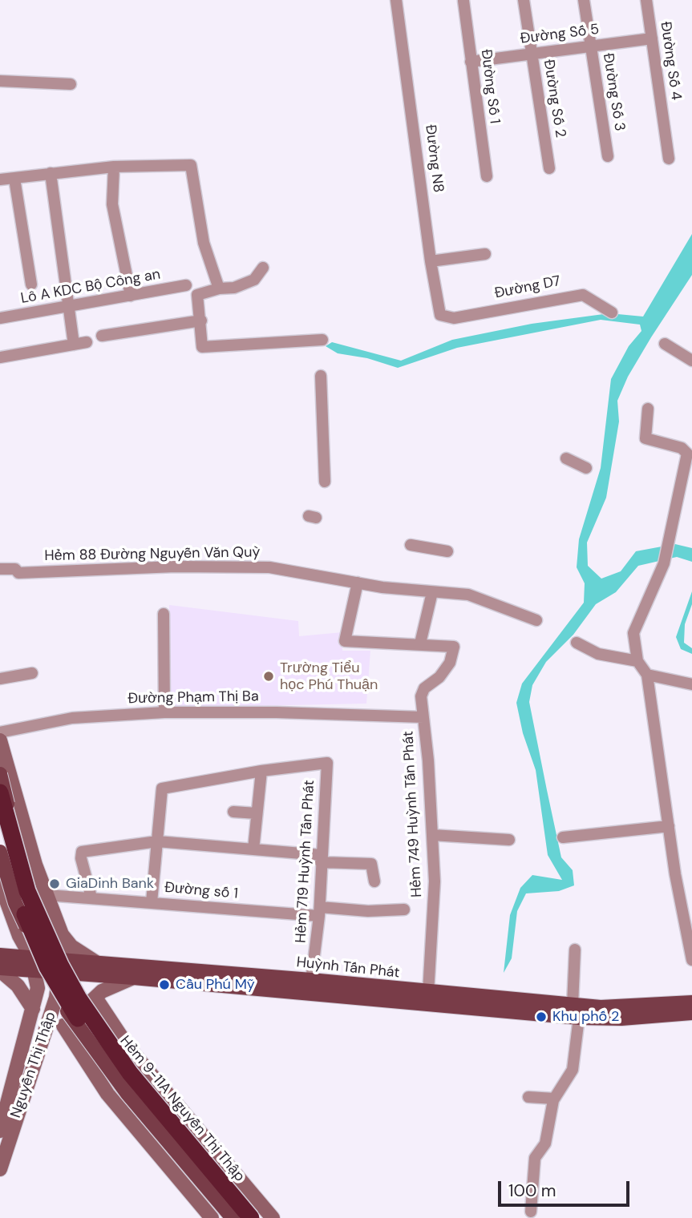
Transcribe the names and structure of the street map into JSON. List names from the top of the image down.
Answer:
{
  "streets": {
    "main road": ["Huỳnh Tấn Phát"],
    "street": [
      "Đường Số 5",
      "Đường Số 4",
      "Đường Số 1",
      "Đường Số 3",
      "Đường Số 2",
      "Đường N8",
      "Lô A KDC Bộ Công an",
      "Đường D7",
      "Hẻm 88 Đường Nguyễn Văn Quỳ",
      "Đường Phạm Thị Ba",
      "Hẻm 749 Huỳnh Tấn Phát",
      "Hẻm 719 Huỳnh Tấn Phát",
      "Đường số 1",
      "Nguyễn Thị Thập",
      "Hẻm 9-11A Nguyễn Thị Thập"
    ]
  },
  "crossings": [
    ["Đường Số 5", "Đường Số 4"],
    ["Đường Số 5", "Đường Số 1"],
    ["Đường Số 5", "Đường Số 3"],
    ["Đường Số 5", "Đường Số 2"],
    ["Đường N8", "Đường D7"],
    ["Đường Phạm Thị Ba", "Hẻm 749 Huỳnh Tấn Phát"],
    ["Hẻm 749 Huỳnh Tấn Phát", "Huỳnh Tấn Phát"],
    ["Hẻm 719 Huỳnh Tấn Phát", "Đường số 1"],
    ["Hẻm 719 Huỳnh Tấn Phát", "Huỳnh Tấn Phát"],
    ["Huỳnh Tấn Phát", "Nguyễn Thị Thập"]
  ],
  "places": [
    "Trường Tiểu học Phú Thuận",
    "GiaDinh Bank",
    "Cầu Phú Mỹ",
    "Khu phố 2"
  ],
  "scale_bar": "100 m"
}
